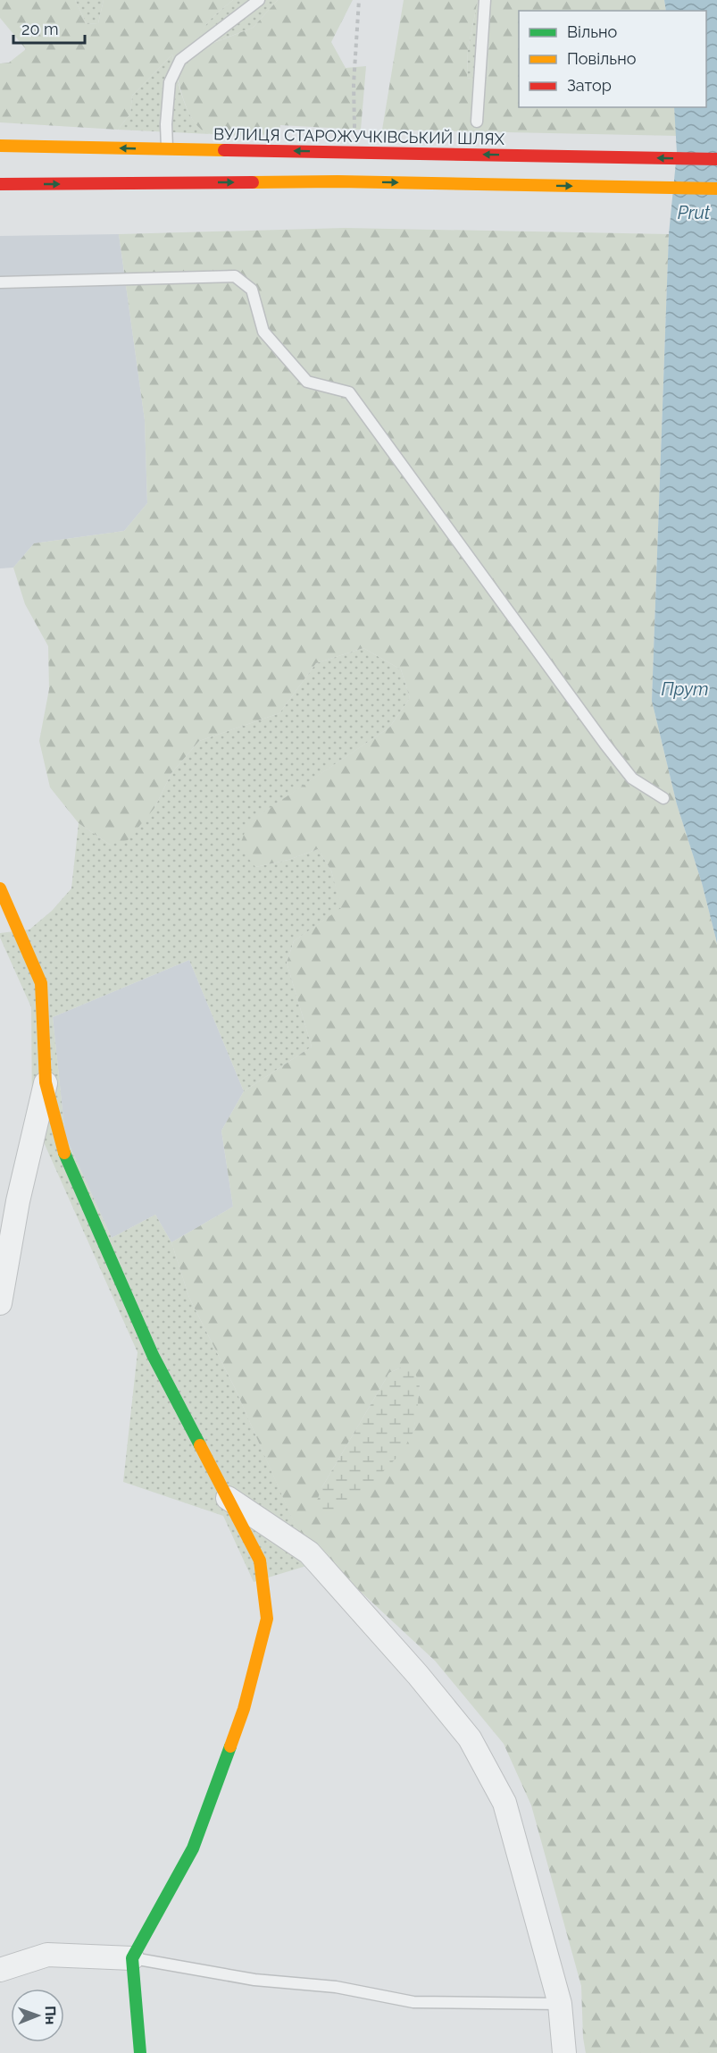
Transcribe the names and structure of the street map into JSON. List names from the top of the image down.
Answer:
{
  "streets": {
    "main road": ["ВУЛИЦЯ СТАРОЖУЧКІВСЬКИЙ ШЛЯХ"]
  },
  "water": ["Prut", "Прут"],
  "legend": ["Вільно", "Повільно", "Затор"],
  "scale_bar": "20 m",
  "north": "right"
}
